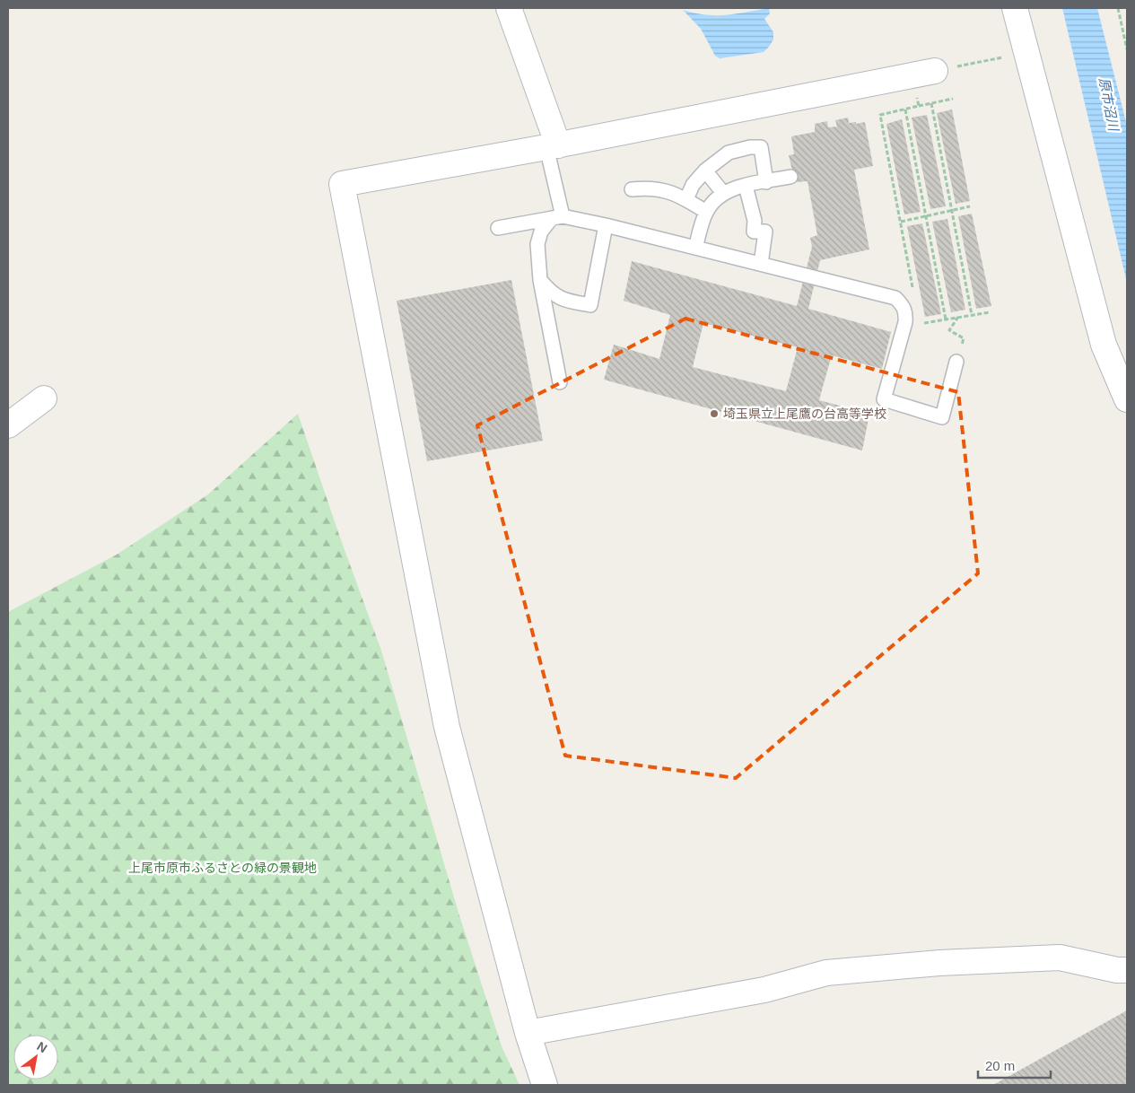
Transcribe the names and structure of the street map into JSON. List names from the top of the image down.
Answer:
{
  "water": ["原市沼川"],
  "parks": ["上尾市原市ふるさとの緑の景観地"],
  "places": ["埼玉県立上尾鷹の台高等学校"],
  "scale_bar": "20 m",
  "north": "top right"
}
